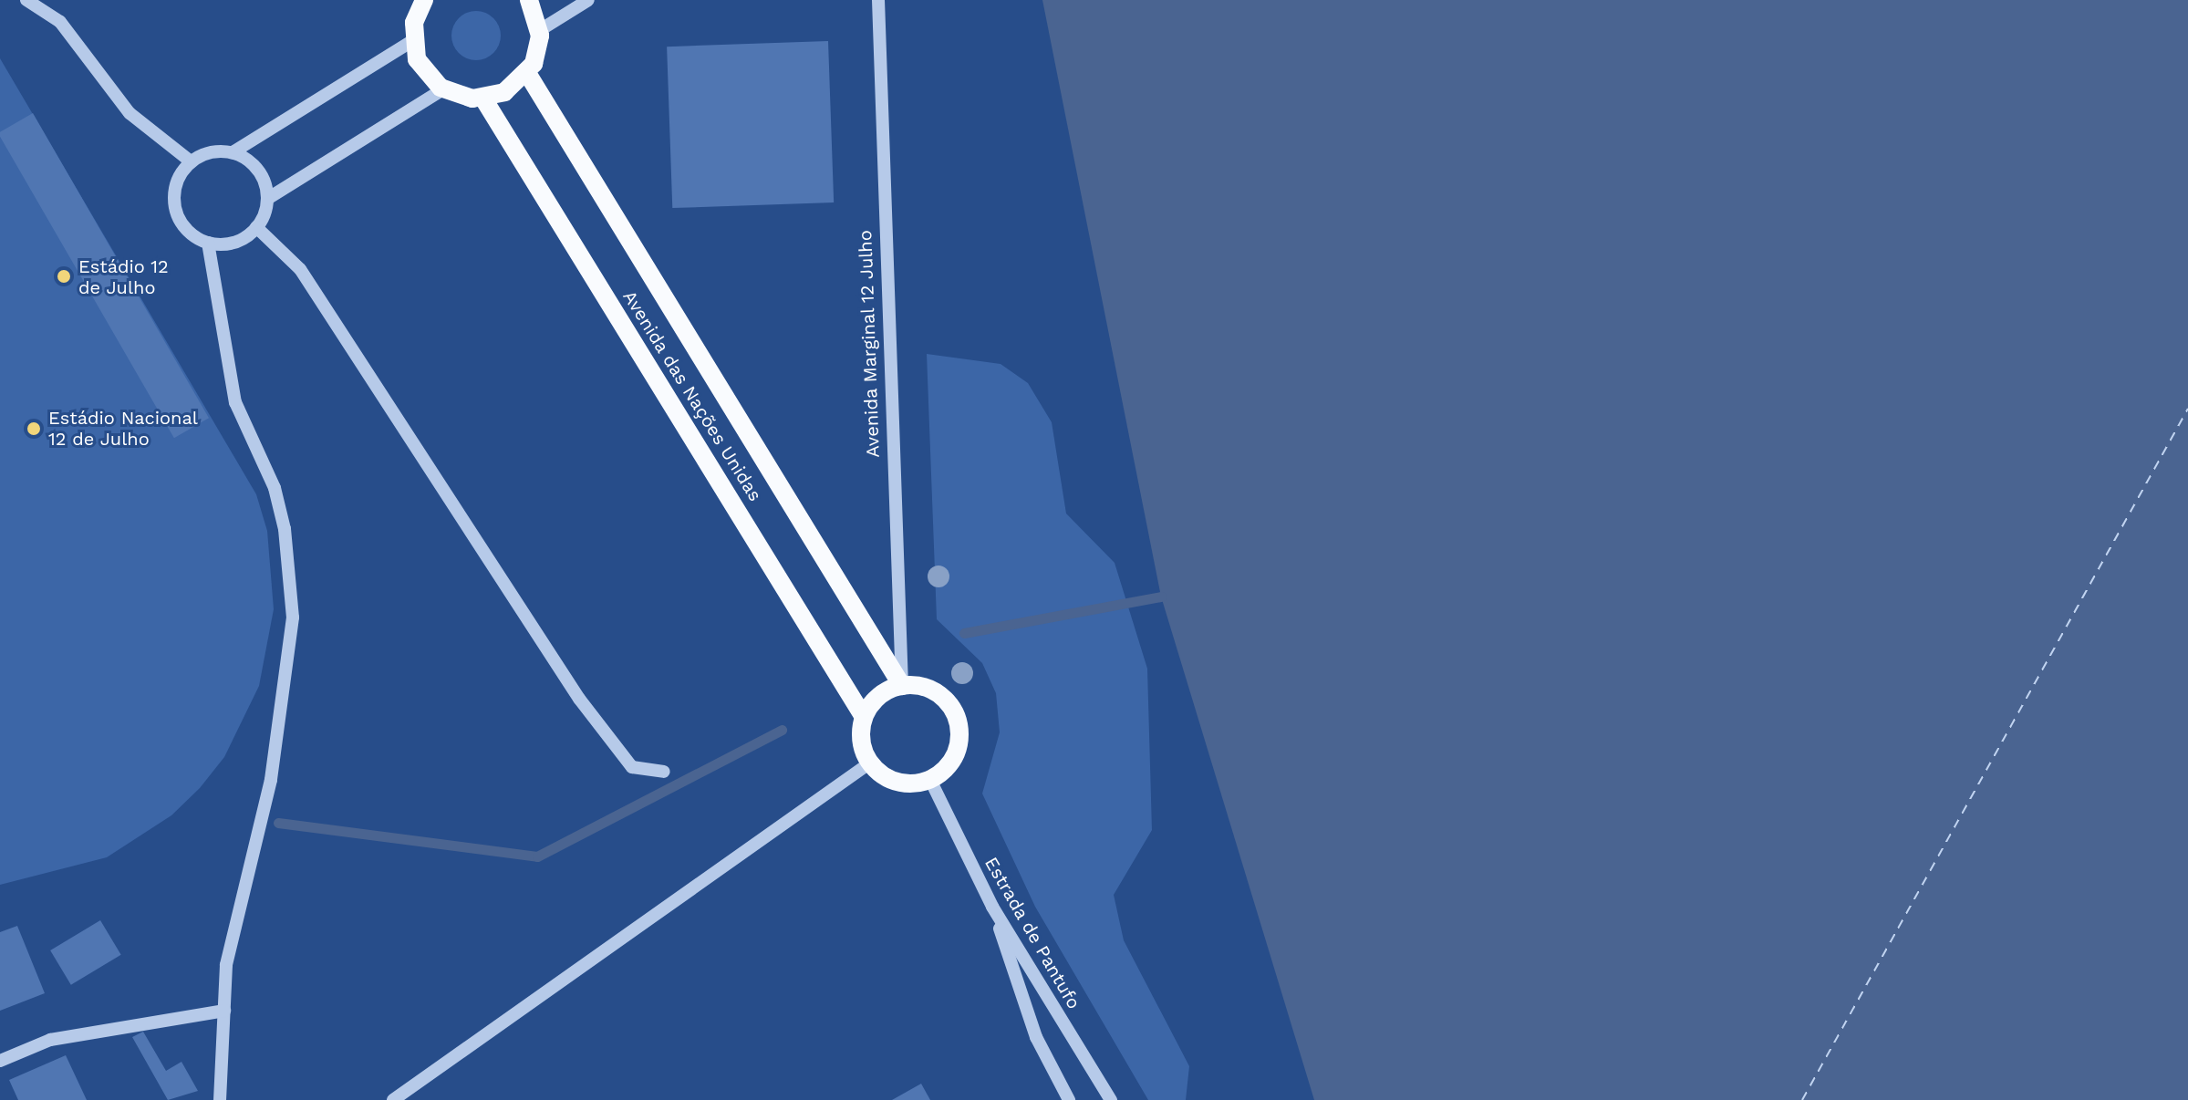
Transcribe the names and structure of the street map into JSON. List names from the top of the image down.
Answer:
{
  "streets": {
    "main road": ["Avenida das Nações Unidas"],
    "street": ["Avenida Marginal 12 Julho", "Estrada de Pantufo"]
  },
  "crossings": [
    ["Avenida Marginal 12 Julho", "Avenida das Nações Unidas"],
    ["Avenida Marginal 12 Julho", "Estrada de Pantufo"],
    ["Avenida das Nações Unidas", "Estrada de Pantufo"]
  ],
  "places": ["Estádio 12 de Julho", "Estádio Nacional 12 de Julho"]
}
